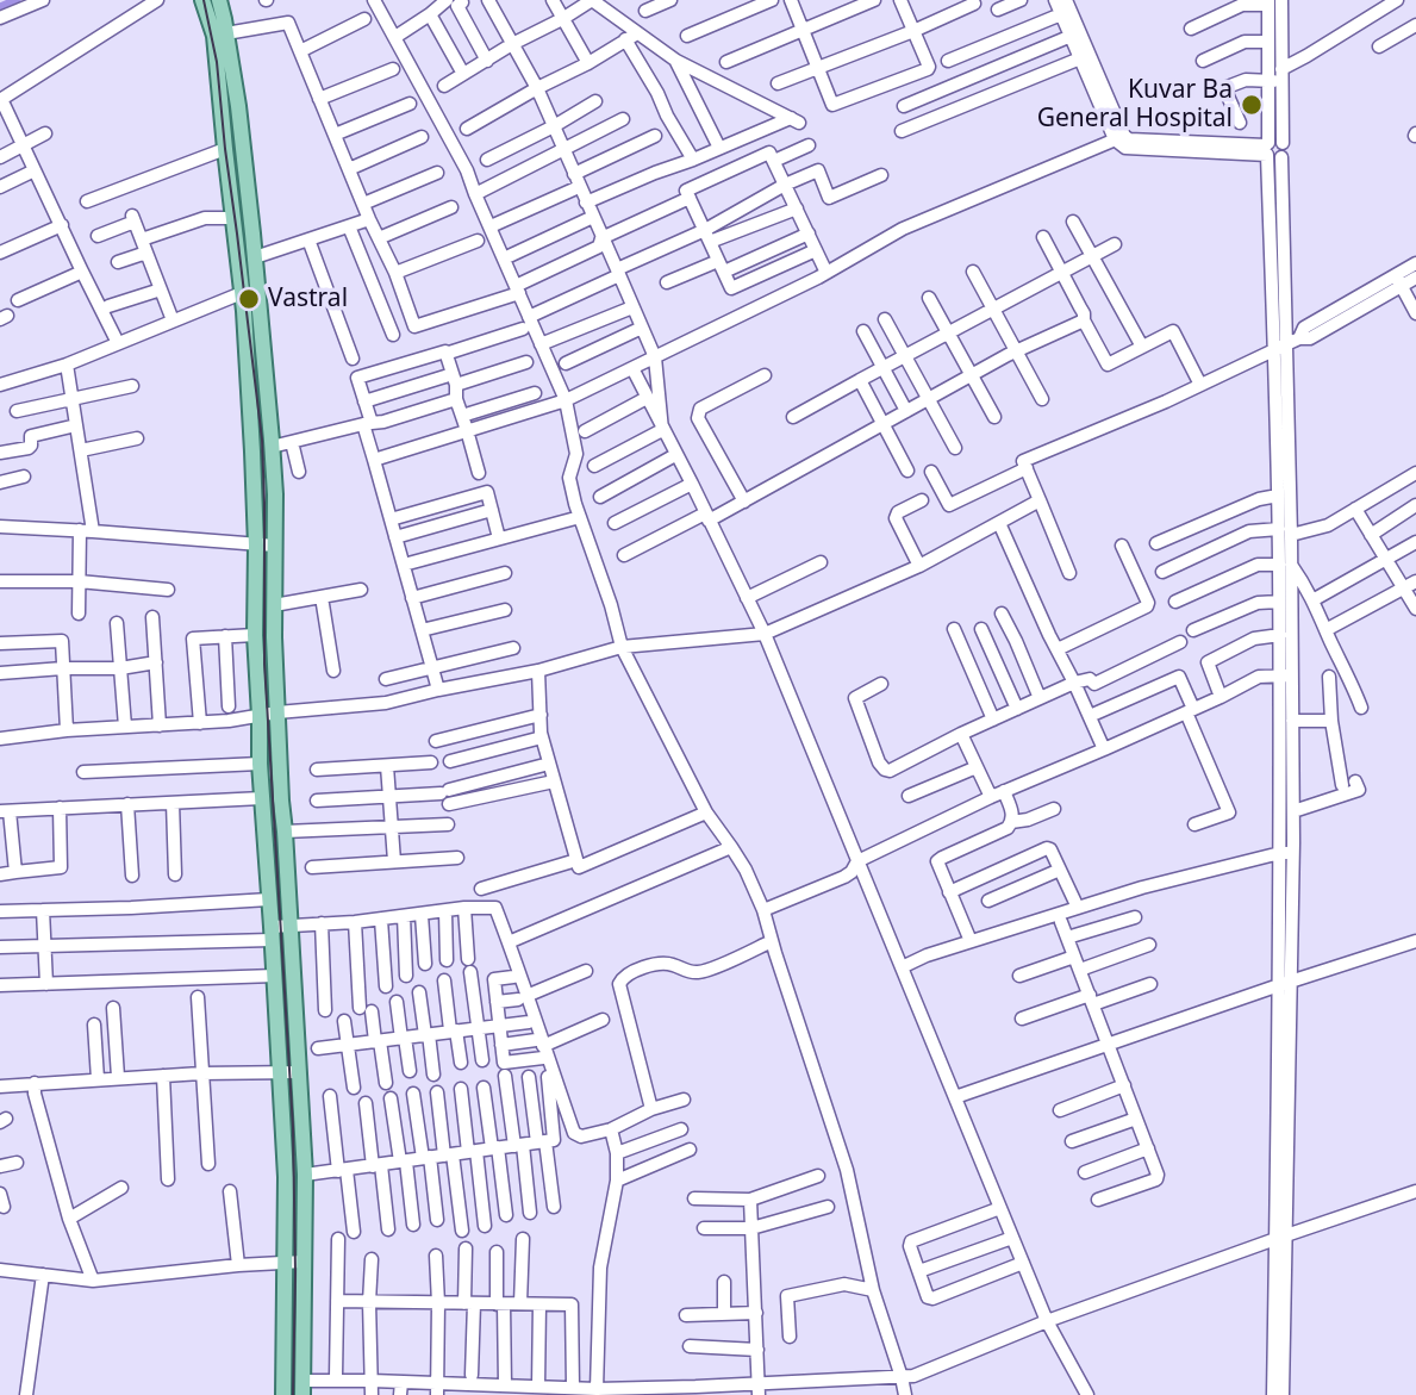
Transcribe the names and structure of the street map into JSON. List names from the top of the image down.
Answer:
{
  "places": ["Kuvar Ba General Hospital", "Vastral"]
}
